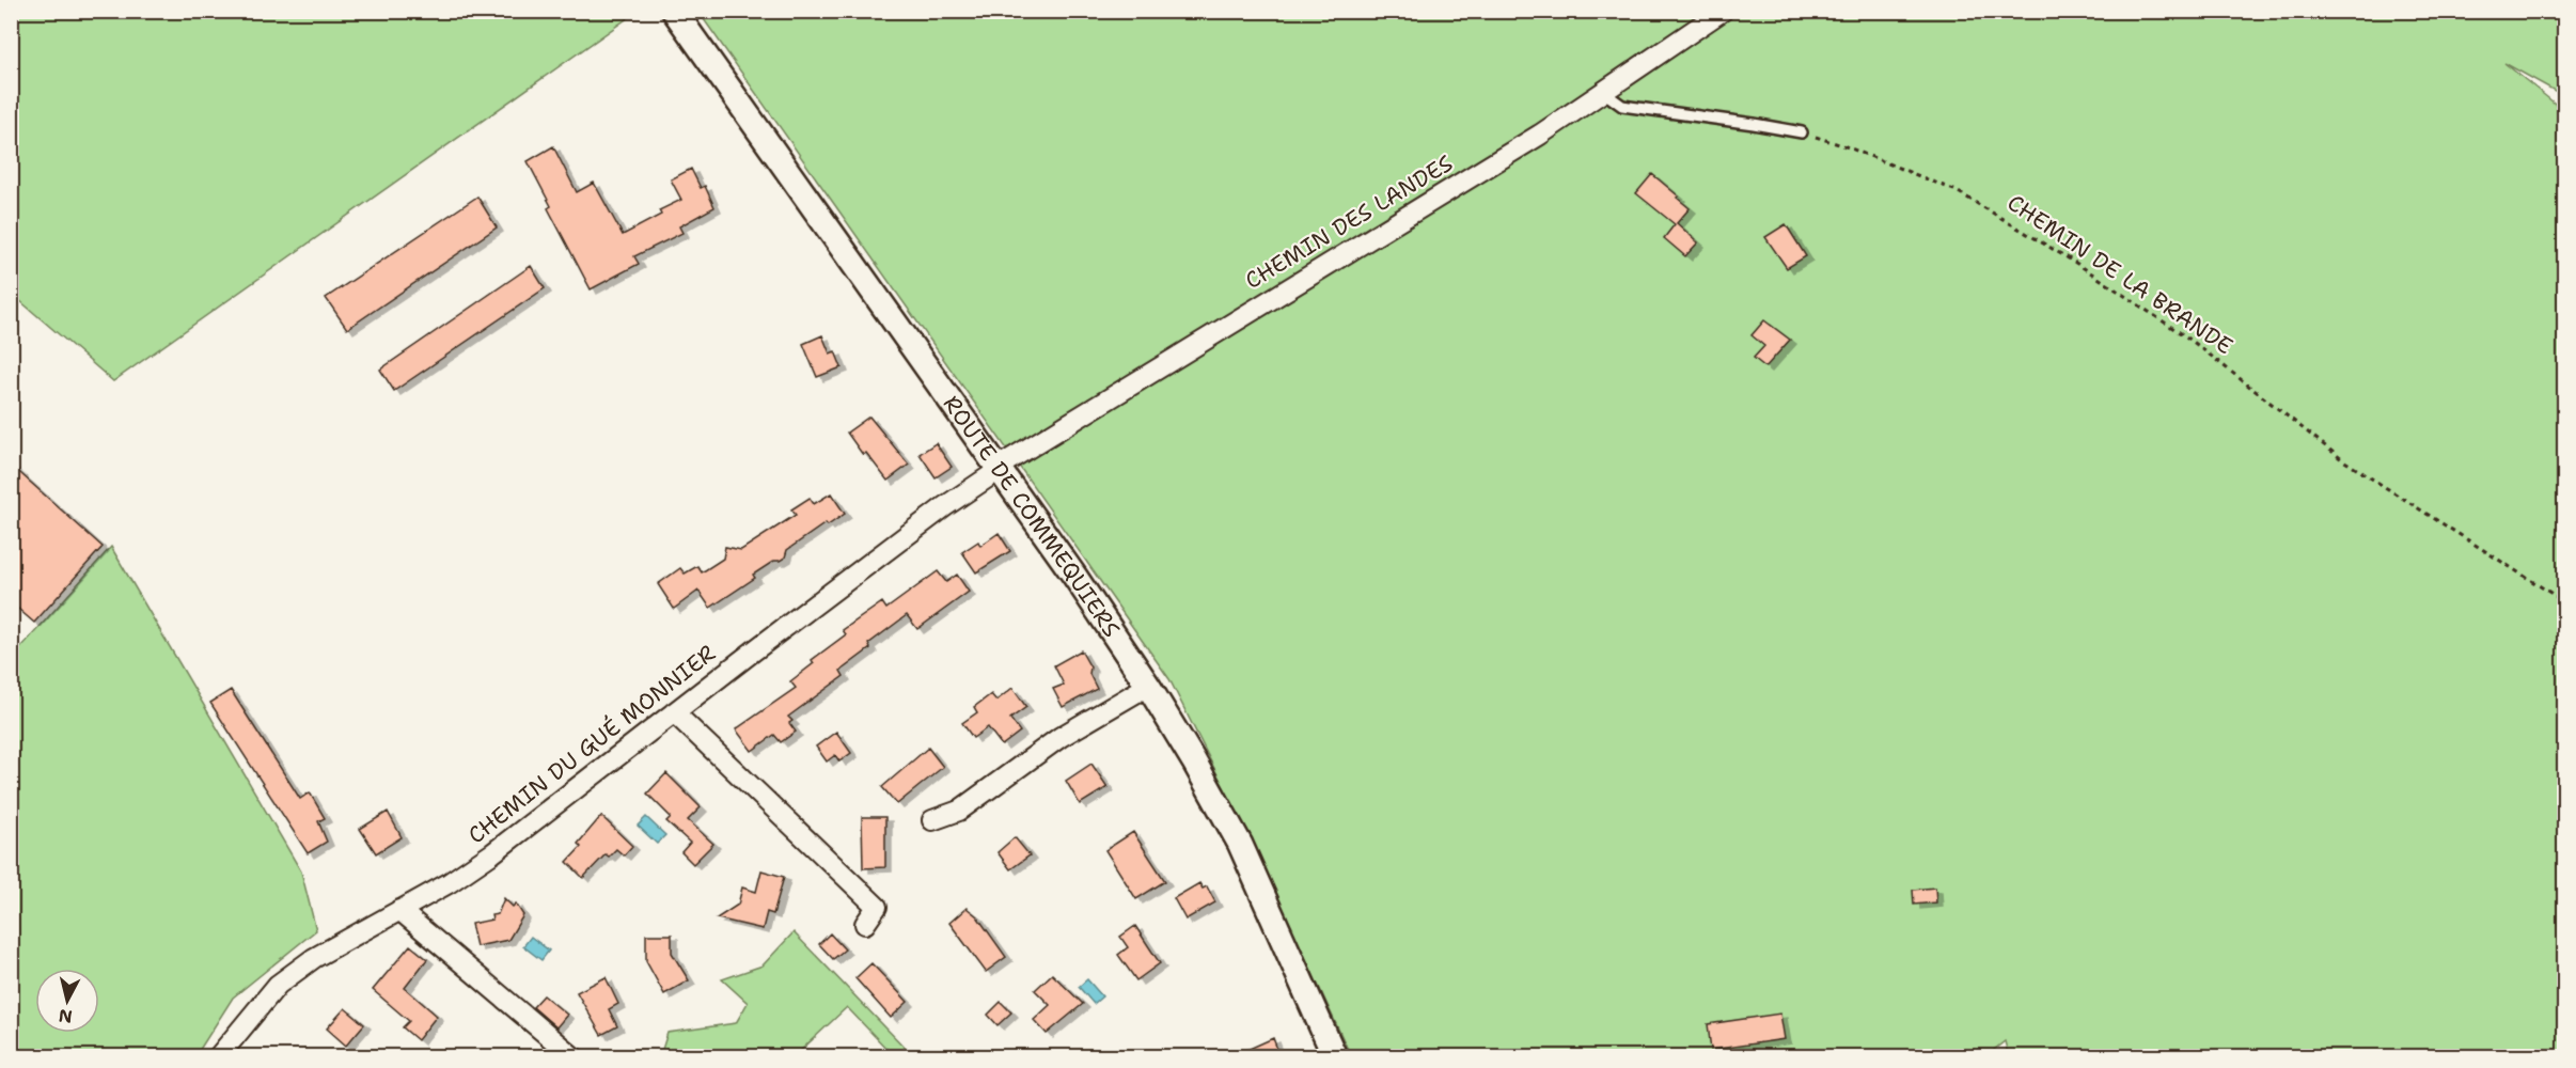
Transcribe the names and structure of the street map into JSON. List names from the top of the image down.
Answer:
{
  "streets": {
    "street": ["CHEMIN DES LANDES", "ROUTE DE COMMEQUIERS", "CHEMIN DU GUÉ MONNIER"],
    "path": ["CHEMIN DE LA BRANDE"]
  },
  "crossings": [
    ["CHEMIN DES LANDES", "ROUTE DE COMMEQUIERS"],
    ["CHEMIN DES LANDES", "CHEMIN DU GUÉ MONNIER"],
    ["ROUTE DE COMMEQUIERS", "CHEMIN DU GUÉ MONNIER"]
  ],
  "north": "bottom"
}
